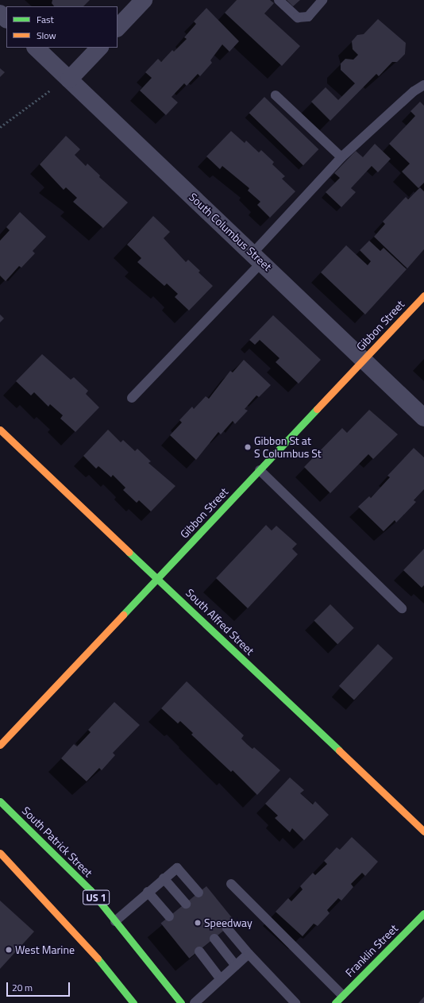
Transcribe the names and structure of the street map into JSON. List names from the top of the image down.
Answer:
{
  "streets": {
    "main road": [
      "Gibbon Street",
      "South Alfred Street",
      "South Patrick Street",
      "US 1",
      "Franklin Street"
    ],
    "street": ["South Columbus Street"]
  },
  "crossings": [
    ["South Columbus Street", "Gibbon Street"],
    ["Gibbon Street", "South Alfred Street"]
  ],
  "places": ["Gibbon St at S Columbus St", "Speedway", "West Marine"],
  "legend": ["Fast", "Slow"],
  "scale_bar": "20 m"
}
